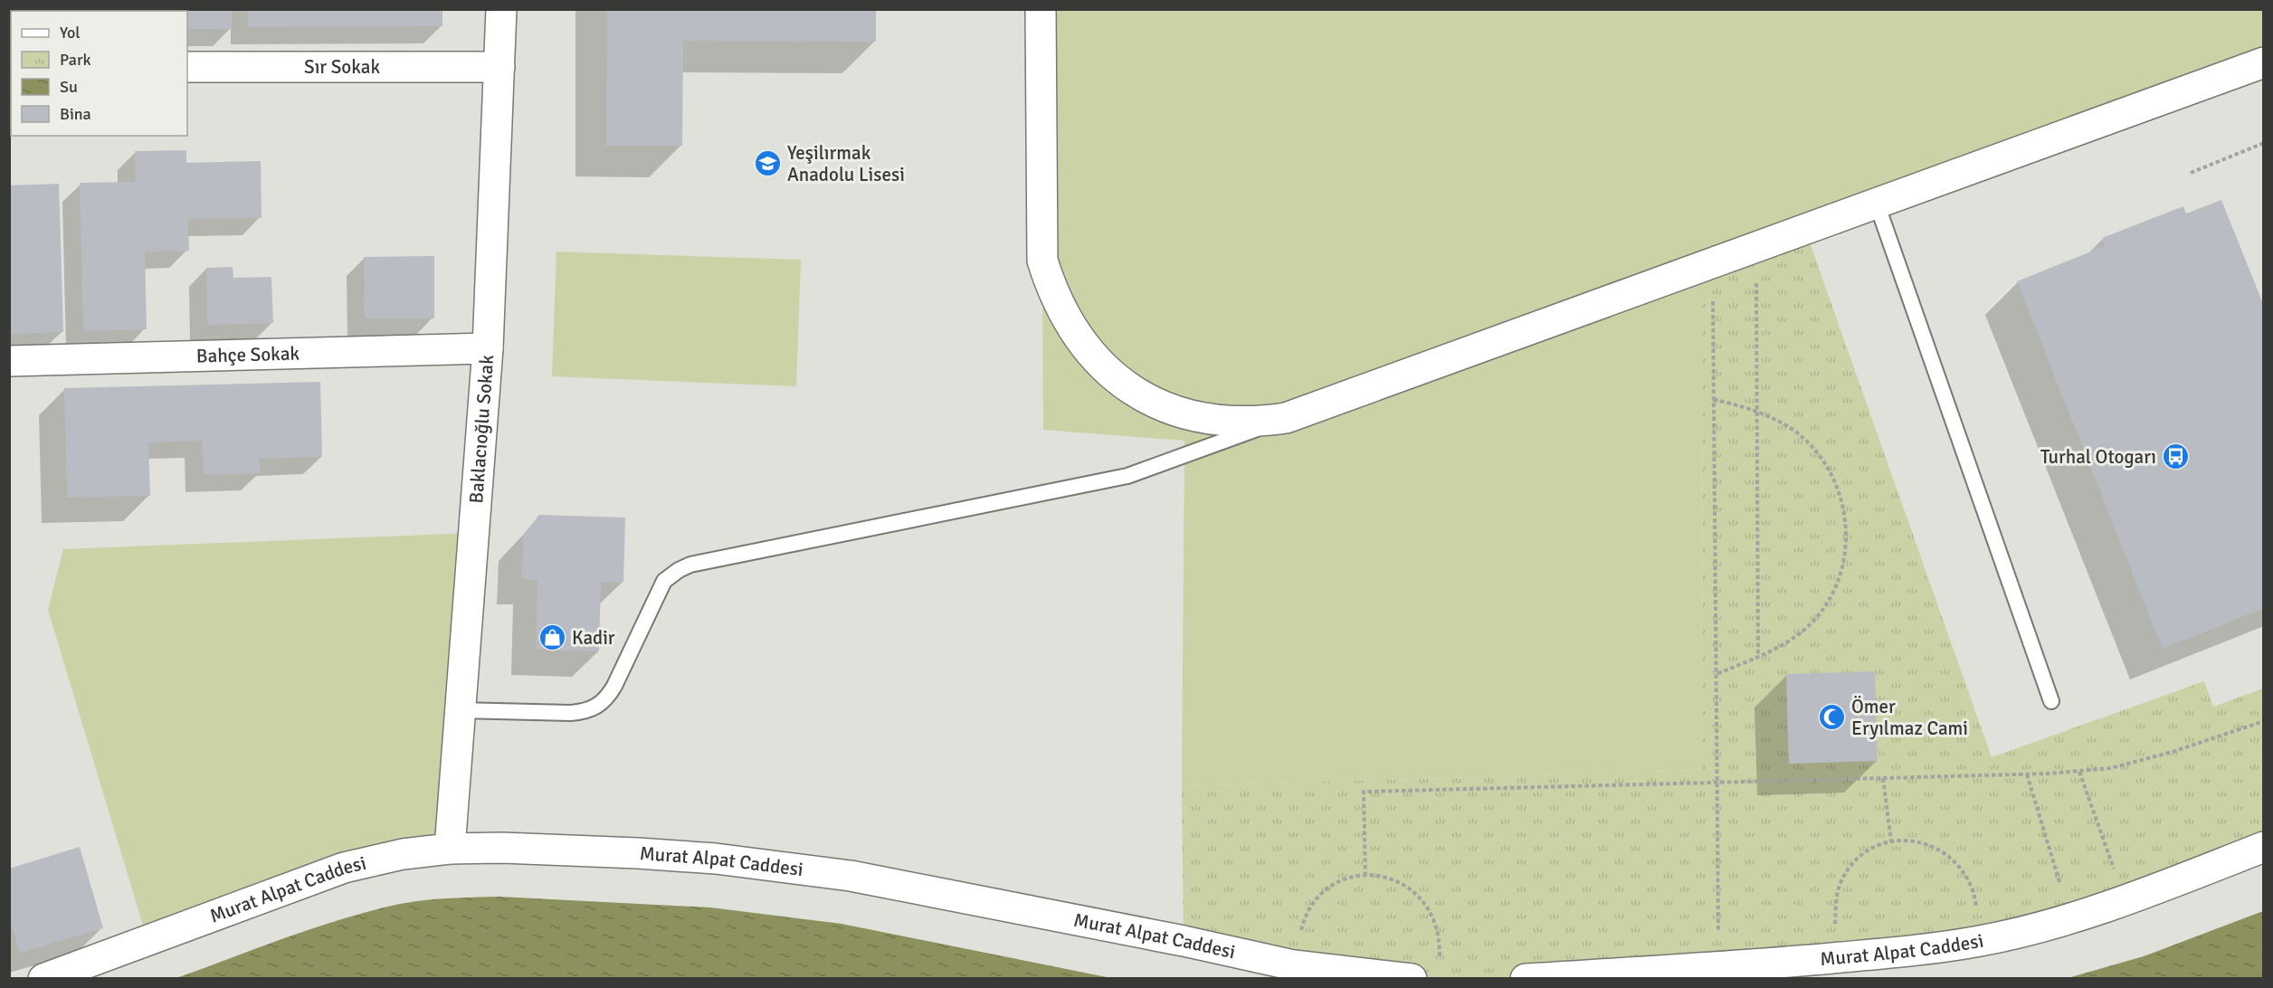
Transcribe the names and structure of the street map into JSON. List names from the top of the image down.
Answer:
{
  "streets": {
    "street": [
      "Sır Sokak",
      "Bahçe Sokak",
      "Baklacıoğlu Sokak",
      "Murat Alpat Caddesi"
    ]
  },
  "crossings": [
    ["Sır Sokak", "Baklacıoğlu Sokak"],
    ["Bahçe Sokak", "Baklacıoğlu Sokak"],
    ["Baklacıoğlu Sokak", "Murat Alpat Caddesi"]
  ],
  "places": {
    "school or university": ["Yeşilırmak Anadolu Lisesi"],
    "bus stop": ["Turhal Otogarı"],
    "shop": ["Kadir"],
    "mosque": ["Ömer Eryılmaz Cami"]
  },
  "legend": [
    "Yol",
    "Park",
    "Su",
    "Bina"
  ]
}
